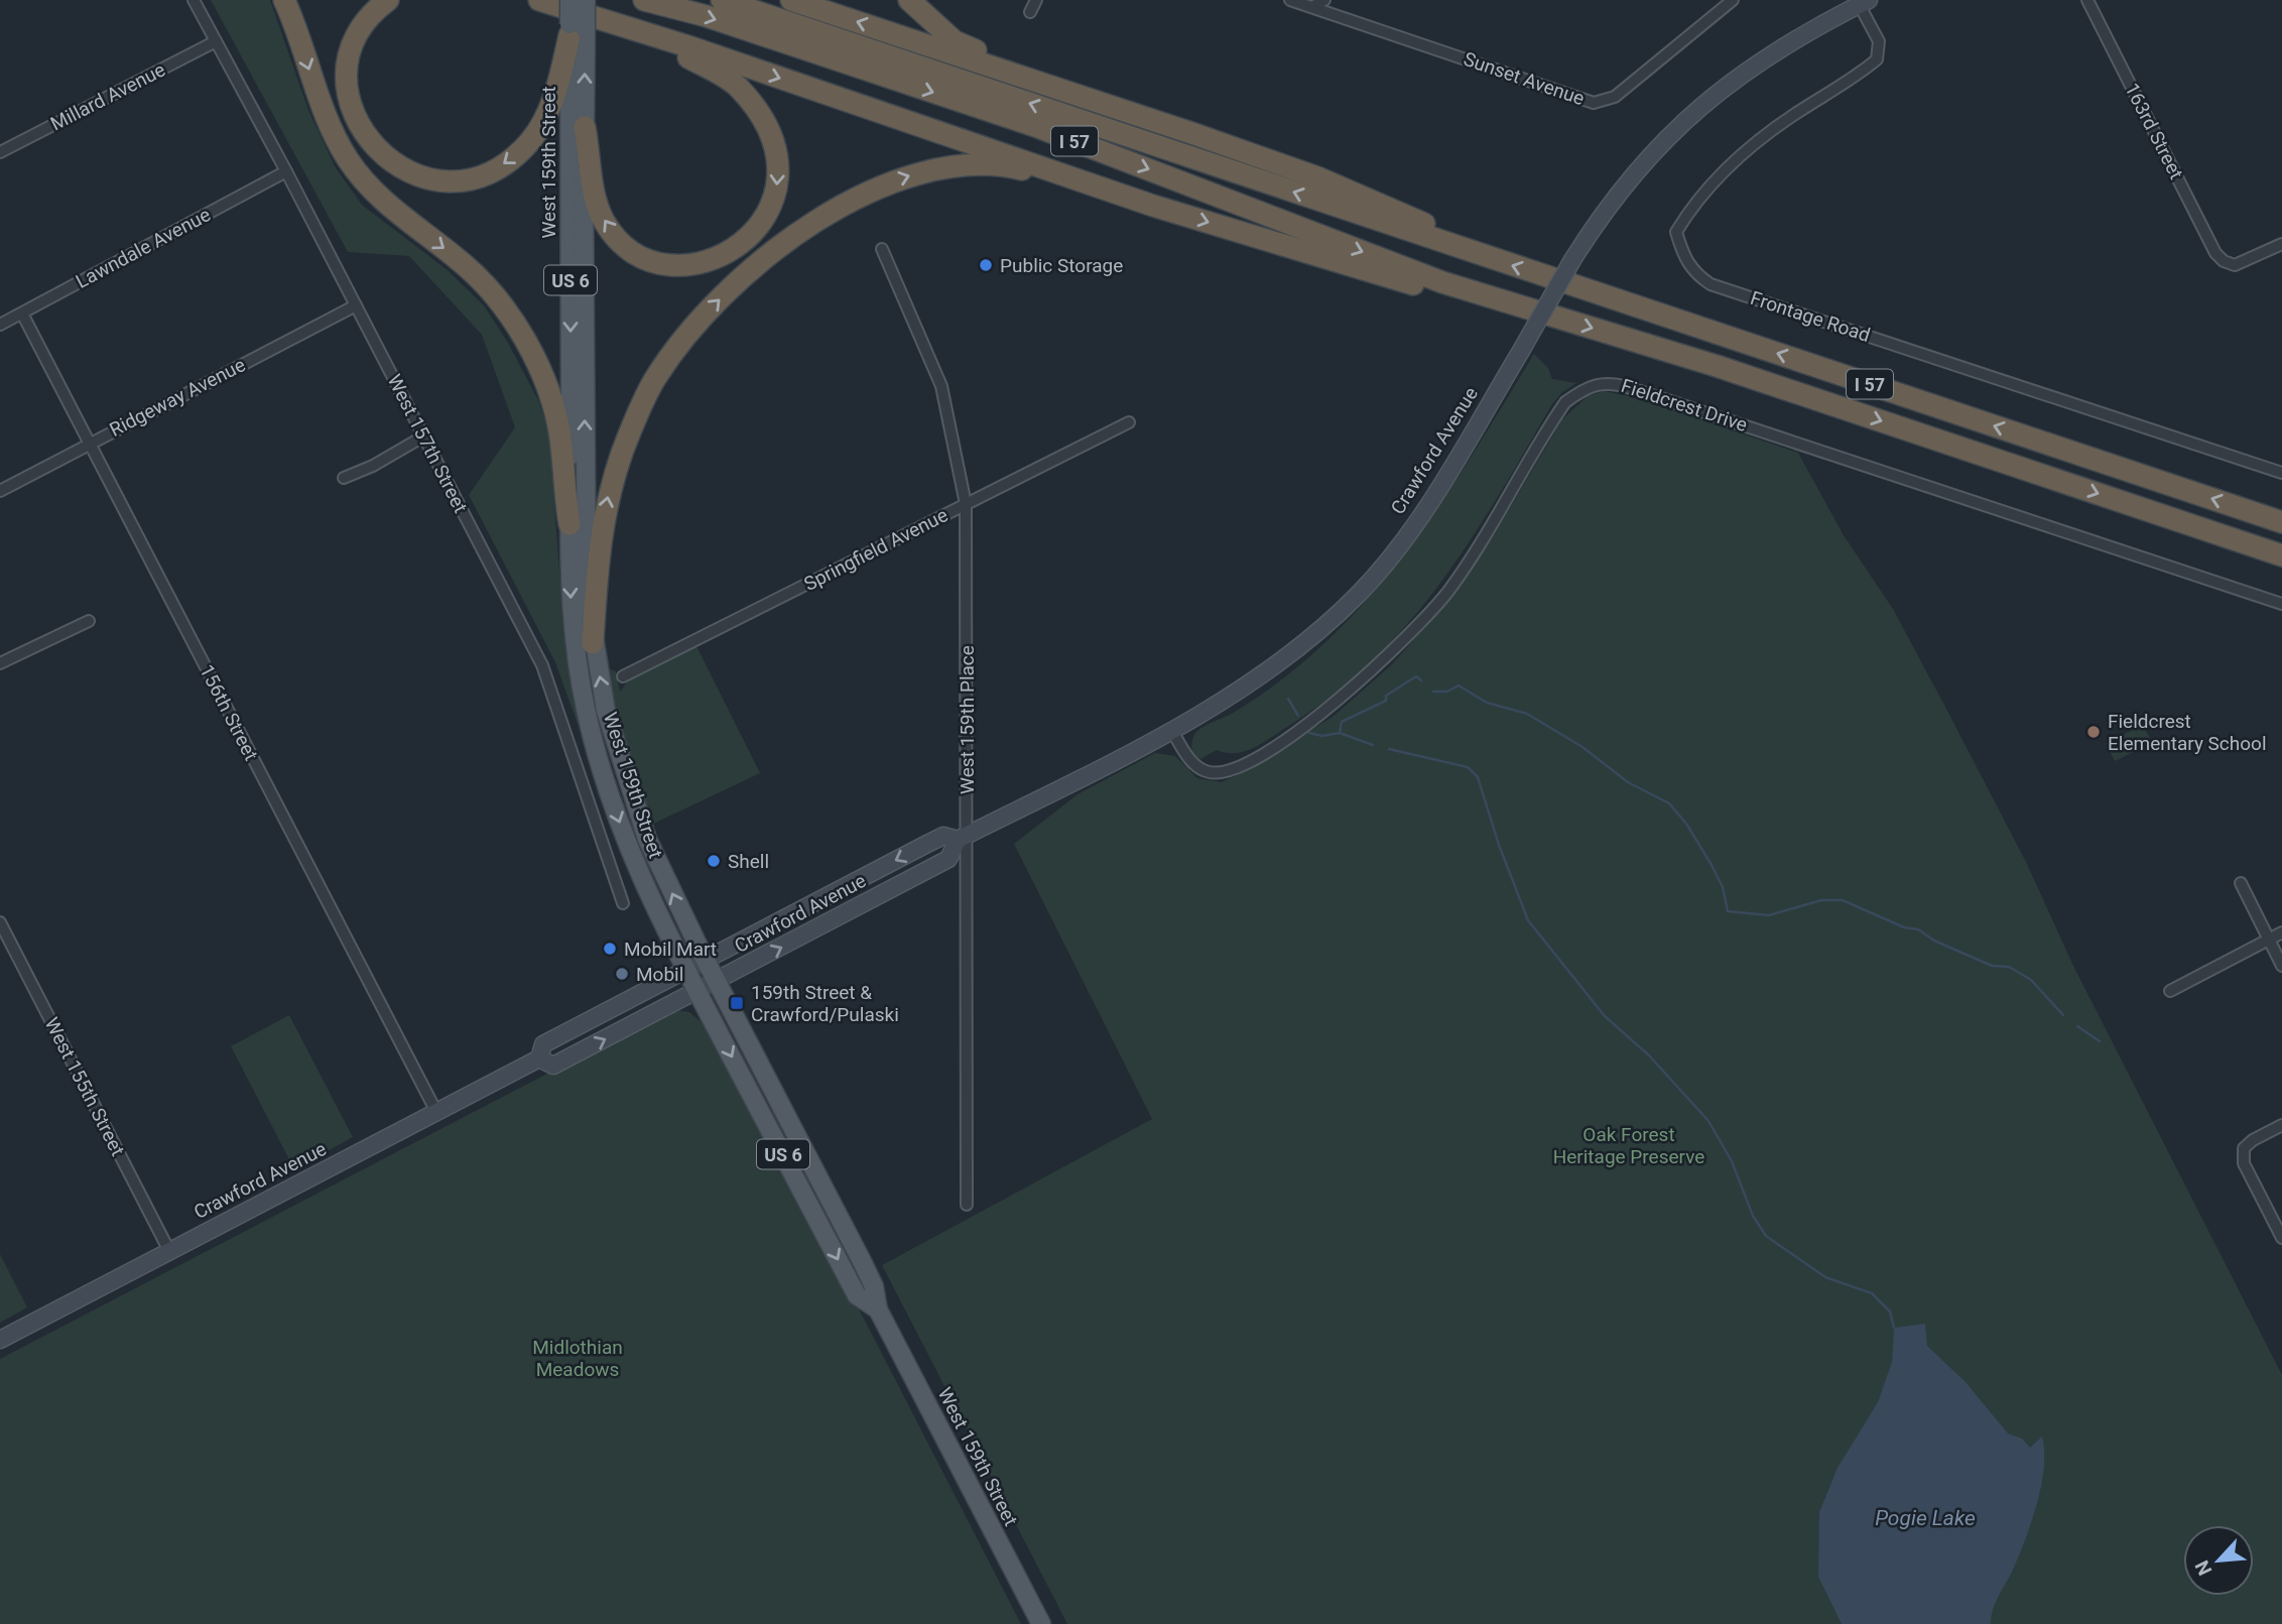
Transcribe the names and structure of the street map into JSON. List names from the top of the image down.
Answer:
{
  "streets": {
    "highway": ["I 57"],
    "main road": ["West 159th Street", "US 6", "Crawford Avenue"],
    "street": [
      "Sunset Avenue",
      "Millard Avenue",
      "163rd Street",
      "Lawndale Avenue",
      "Frontage Road",
      "Ridgeway Avenue",
      "Fieldcrest Drive",
      "West 157th Street",
      "Springfield Avenue",
      "156th Street",
      "West 159th Place",
      "West 155th Street"
    ]
  },
  "crossings": [
    ["Millard Avenue", "West 157th Street"],
    ["West 159th Street", "Crawford Avenue"],
    ["Lawndale Avenue", "West 157th Street"],
    ["Lawndale Avenue", "156th Street"],
    ["Frontage Road", "Crawford Avenue"],
    ["Ridgeway Avenue", "West 157th Street"],
    ["Ridgeway Avenue", "156th Street"],
    ["Fieldcrest Drive", "Crawford Avenue"],
    ["Crawford Avenue", "156th Street"],
    ["Crawford Avenue", "West 159th Place"],
    ["Crawford Avenue", "West 155th Street"],
    ["Springfield Avenue", "West 159th Place"]
  ],
  "water": ["Pogie Lake"],
  "parks": ["Oak Forest Heritage Preserve", "Midlothian Meadows"],
  "places": {
    "other": [
      "Public Storage",
      "Fieldcrest Elementary School",
      "Shell",
      "Mobil Mart",
      "Mobil"
    ],
    "transit": ["159th Street & Crawford/Pulaski"]
  },
  "north": "bottom left"
}
